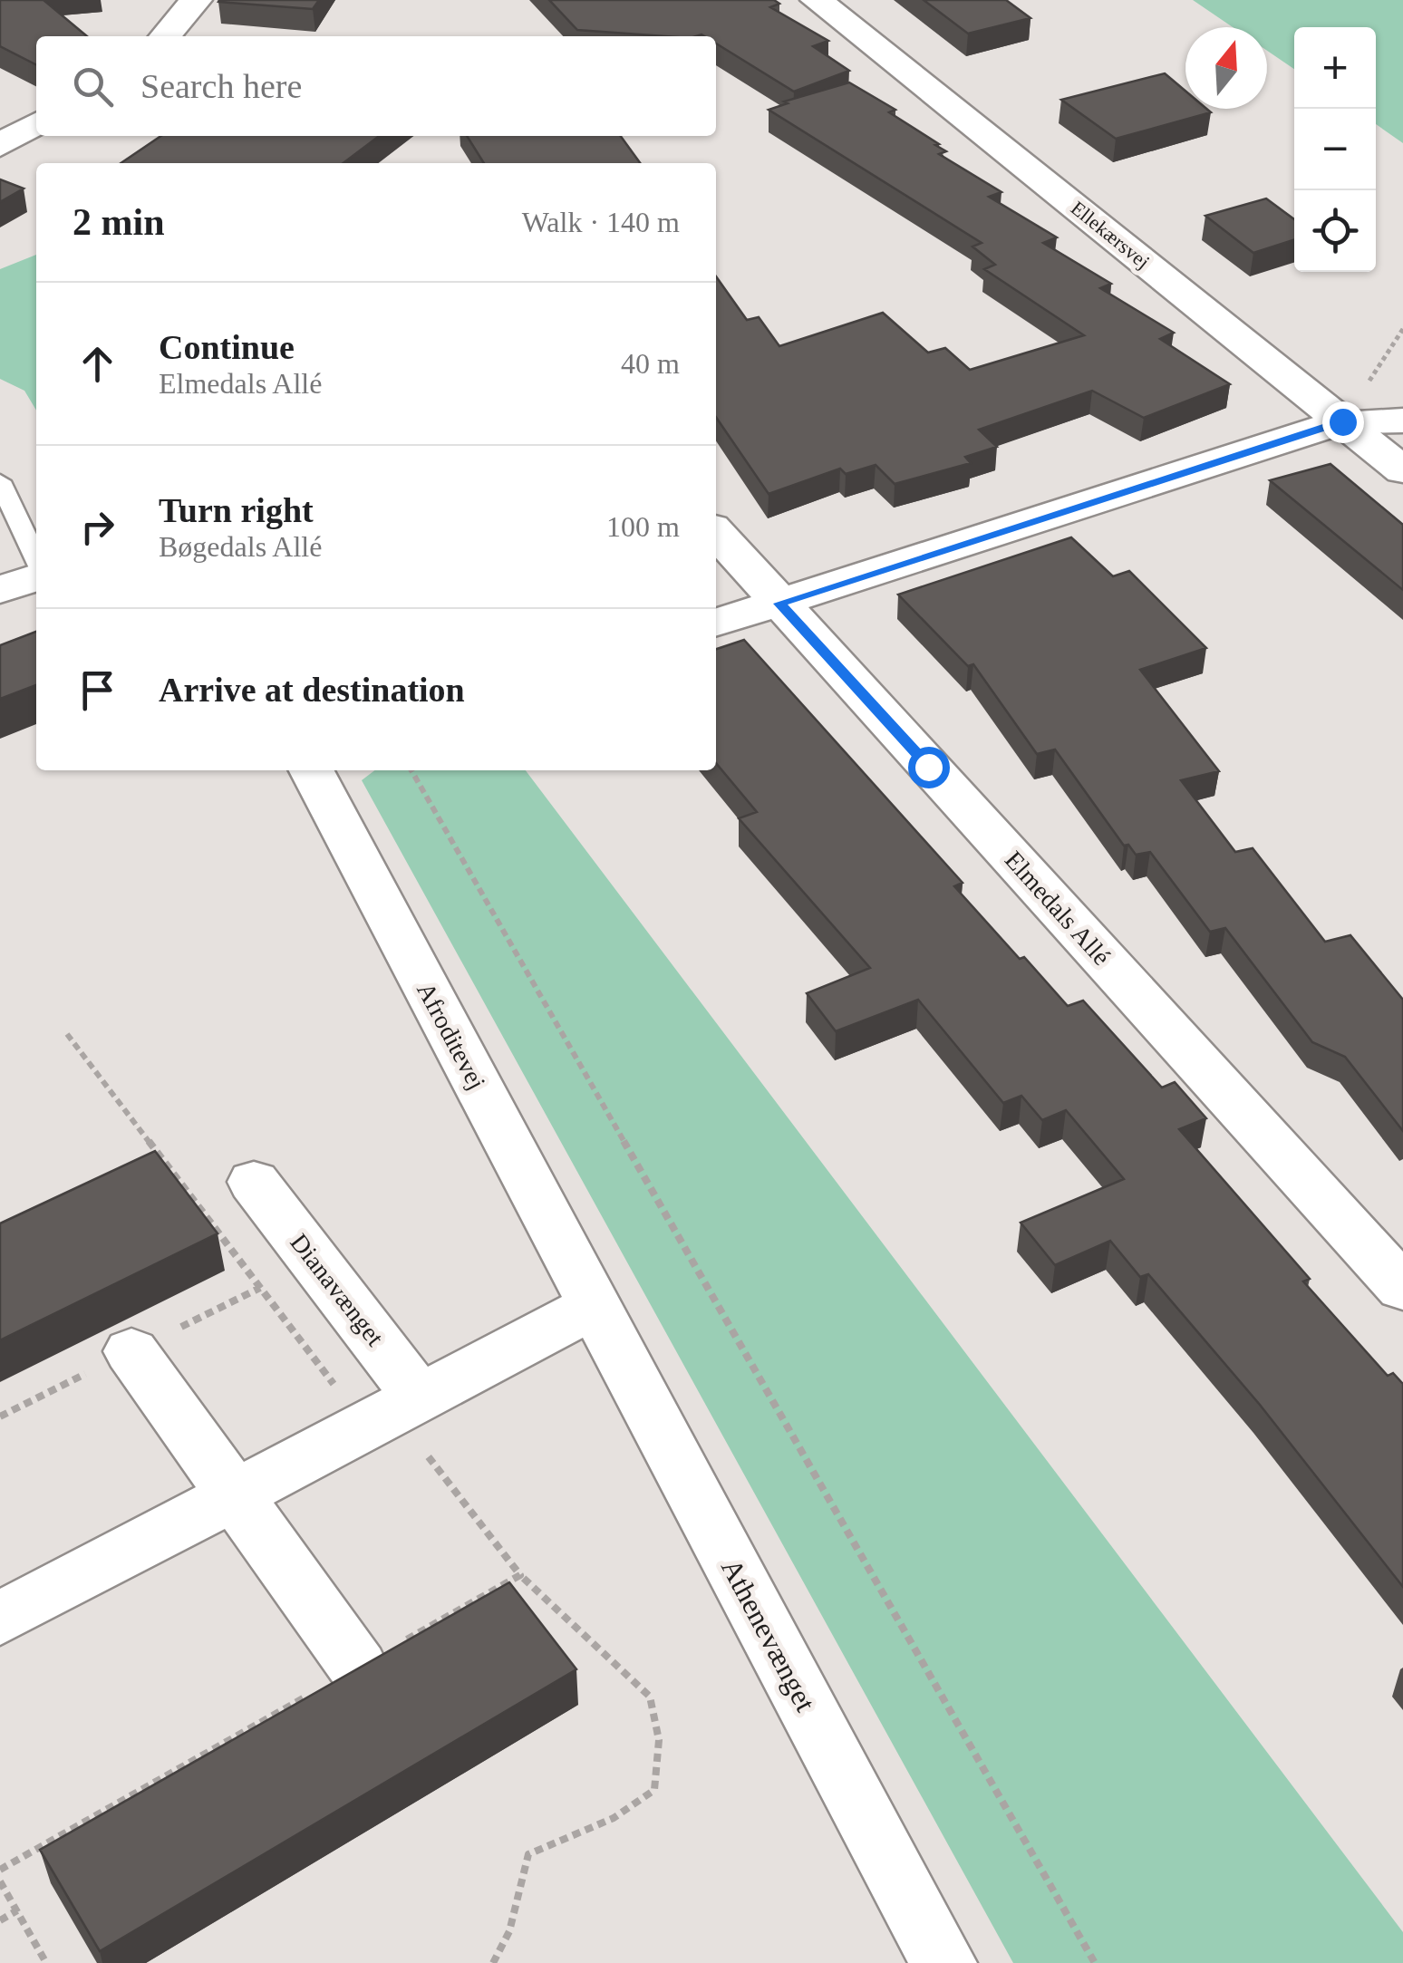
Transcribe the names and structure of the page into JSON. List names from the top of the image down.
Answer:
{
  "streets": {
    "street": [
      "Ellekærsvej",
      "Elmedals Allé",
      "Afroditevej",
      "Dianavænget",
      "Athenevænget"
    ]
  },
  "crossings": [
    ["Afroditevej", "Athenevænget"]
  ],
  "north": "top",
  "page": {
    "map_buttons": ["+", "−"],
    "search": "Search here",
    "heading": ["2 min", "Walk · 140 m"],
    "list": [
      ["Continue", "Elmedals Allé", "40 m"],
      ["Turn right", "Bøgedals Allé", "100 m"],
      "Arrive at destination"
    ]
  }
}
